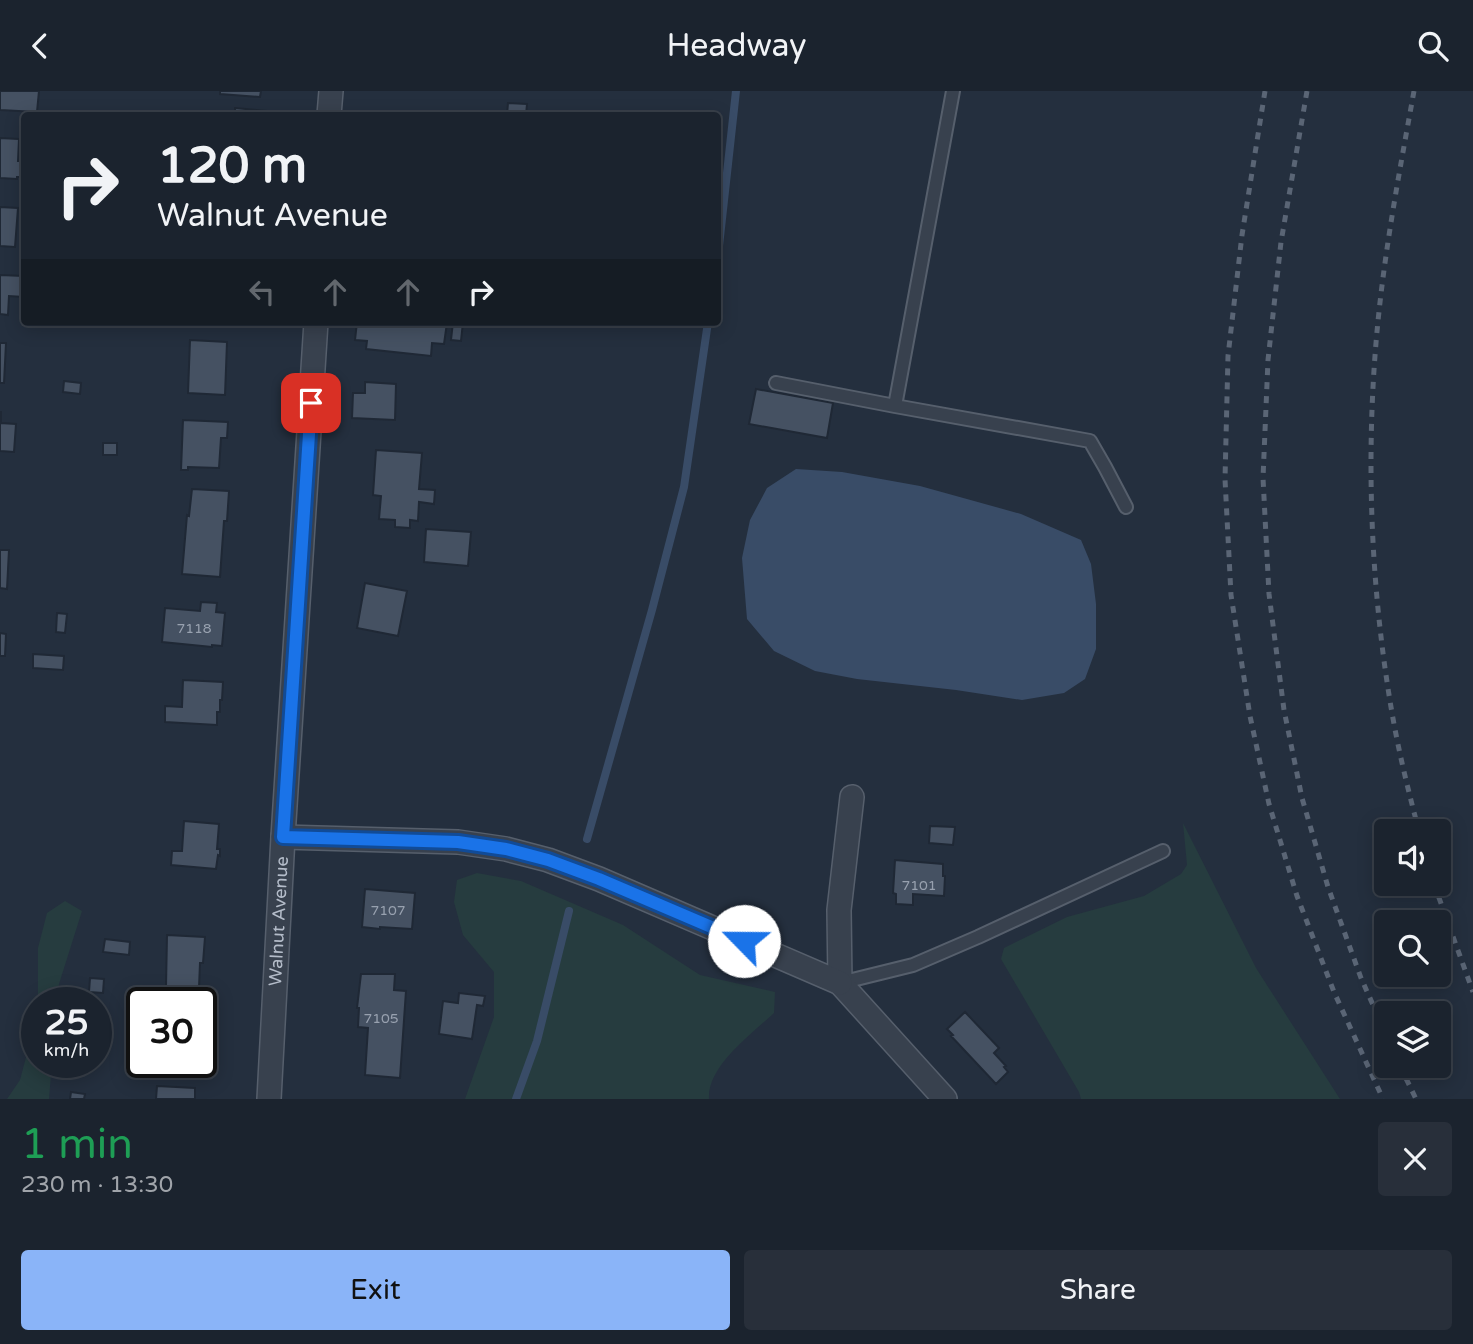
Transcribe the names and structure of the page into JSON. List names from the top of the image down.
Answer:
{
  "streets": {
    "street": ["Walnut Avenue"]
  },
  "house_numbers": [
    "7118",
    "7101",
    "7107",
    "7105"
  ],
  "page": {
    "header": "Headway",
    "turn": ["120 m", "Walnut Avenue"],
    "speed": "25 km/h",
    "limit": "30",
    "heading": ["1 min", "230 m · 13:30"],
    "buttons": ["Exit", "Share"]
  }
}
